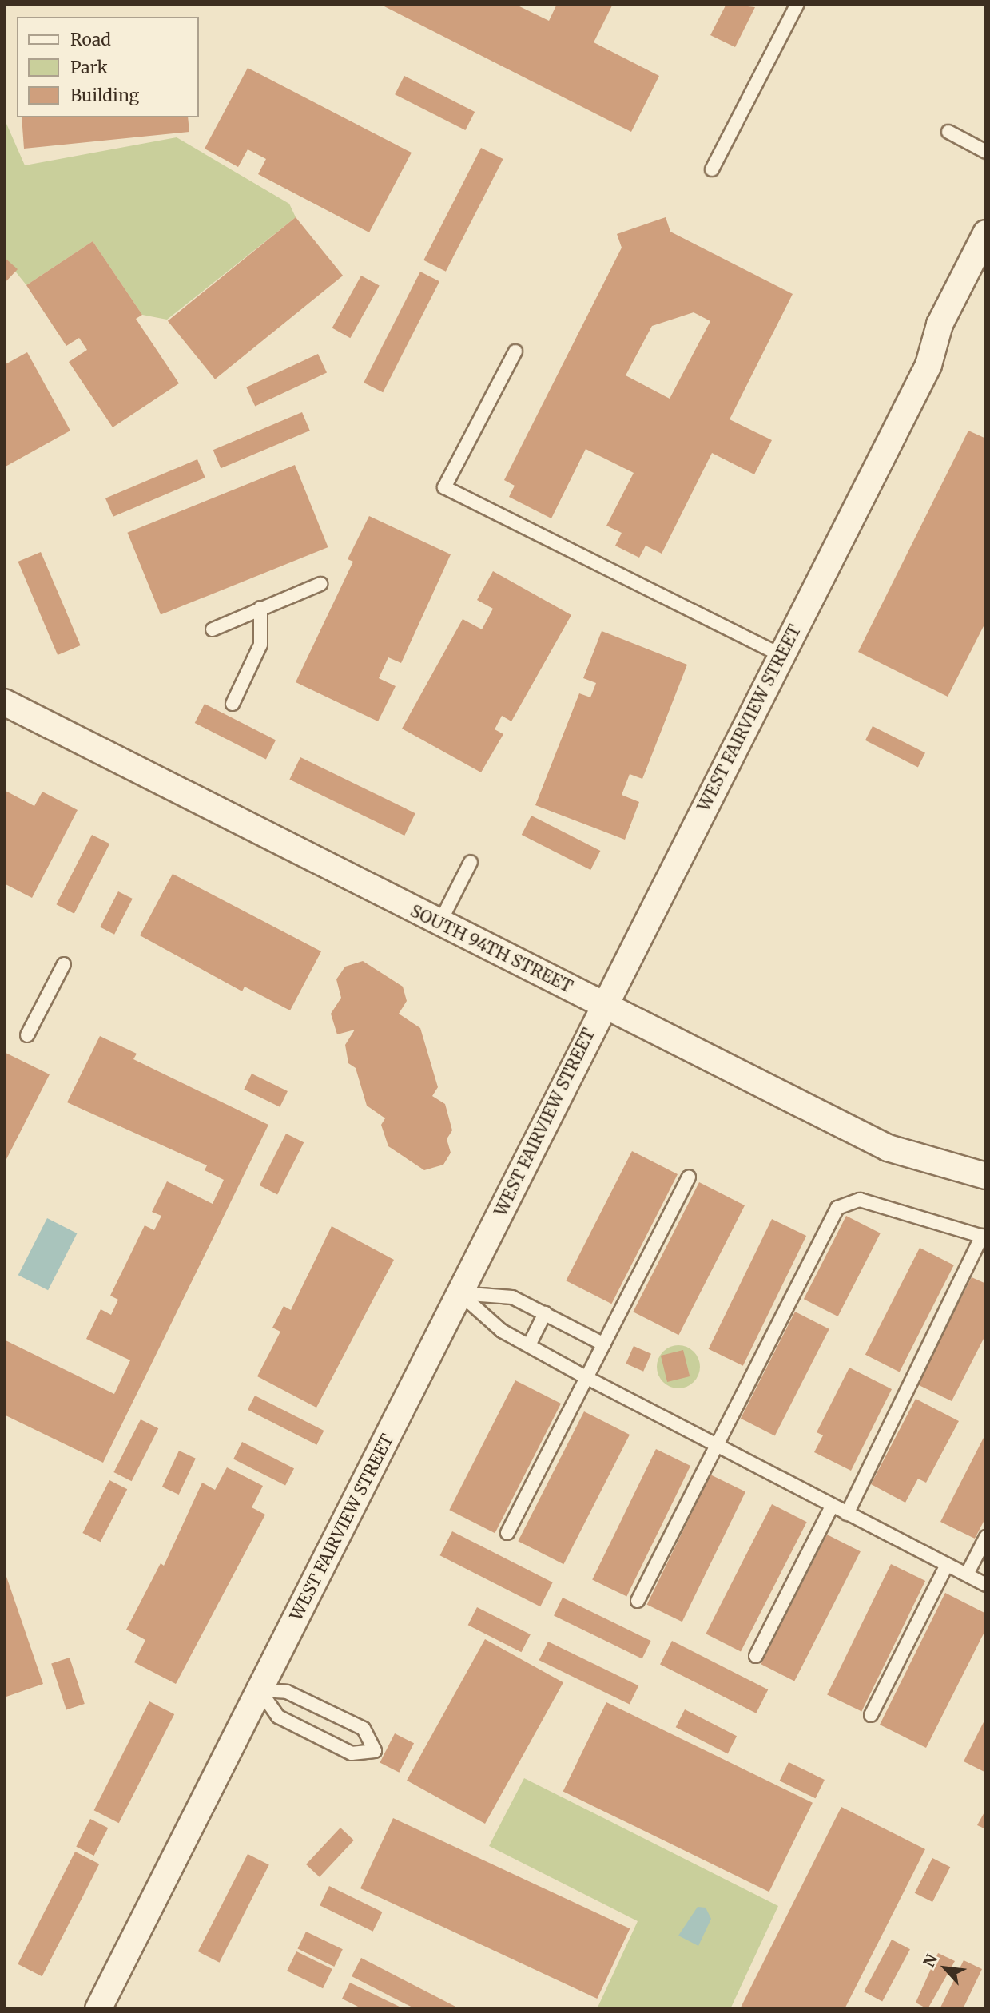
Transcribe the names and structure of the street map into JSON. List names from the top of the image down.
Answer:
{
  "streets": {
    "street": ["WEST FAIRVIEW STREET", "SOUTH 94TH STREET"]
  },
  "crossings": [
    ["WEST FAIRVIEW STREET", "SOUTH 94TH STREET"]
  ],
  "legend": ["Road", "Park", "Building"],
  "north": "top left"
}
